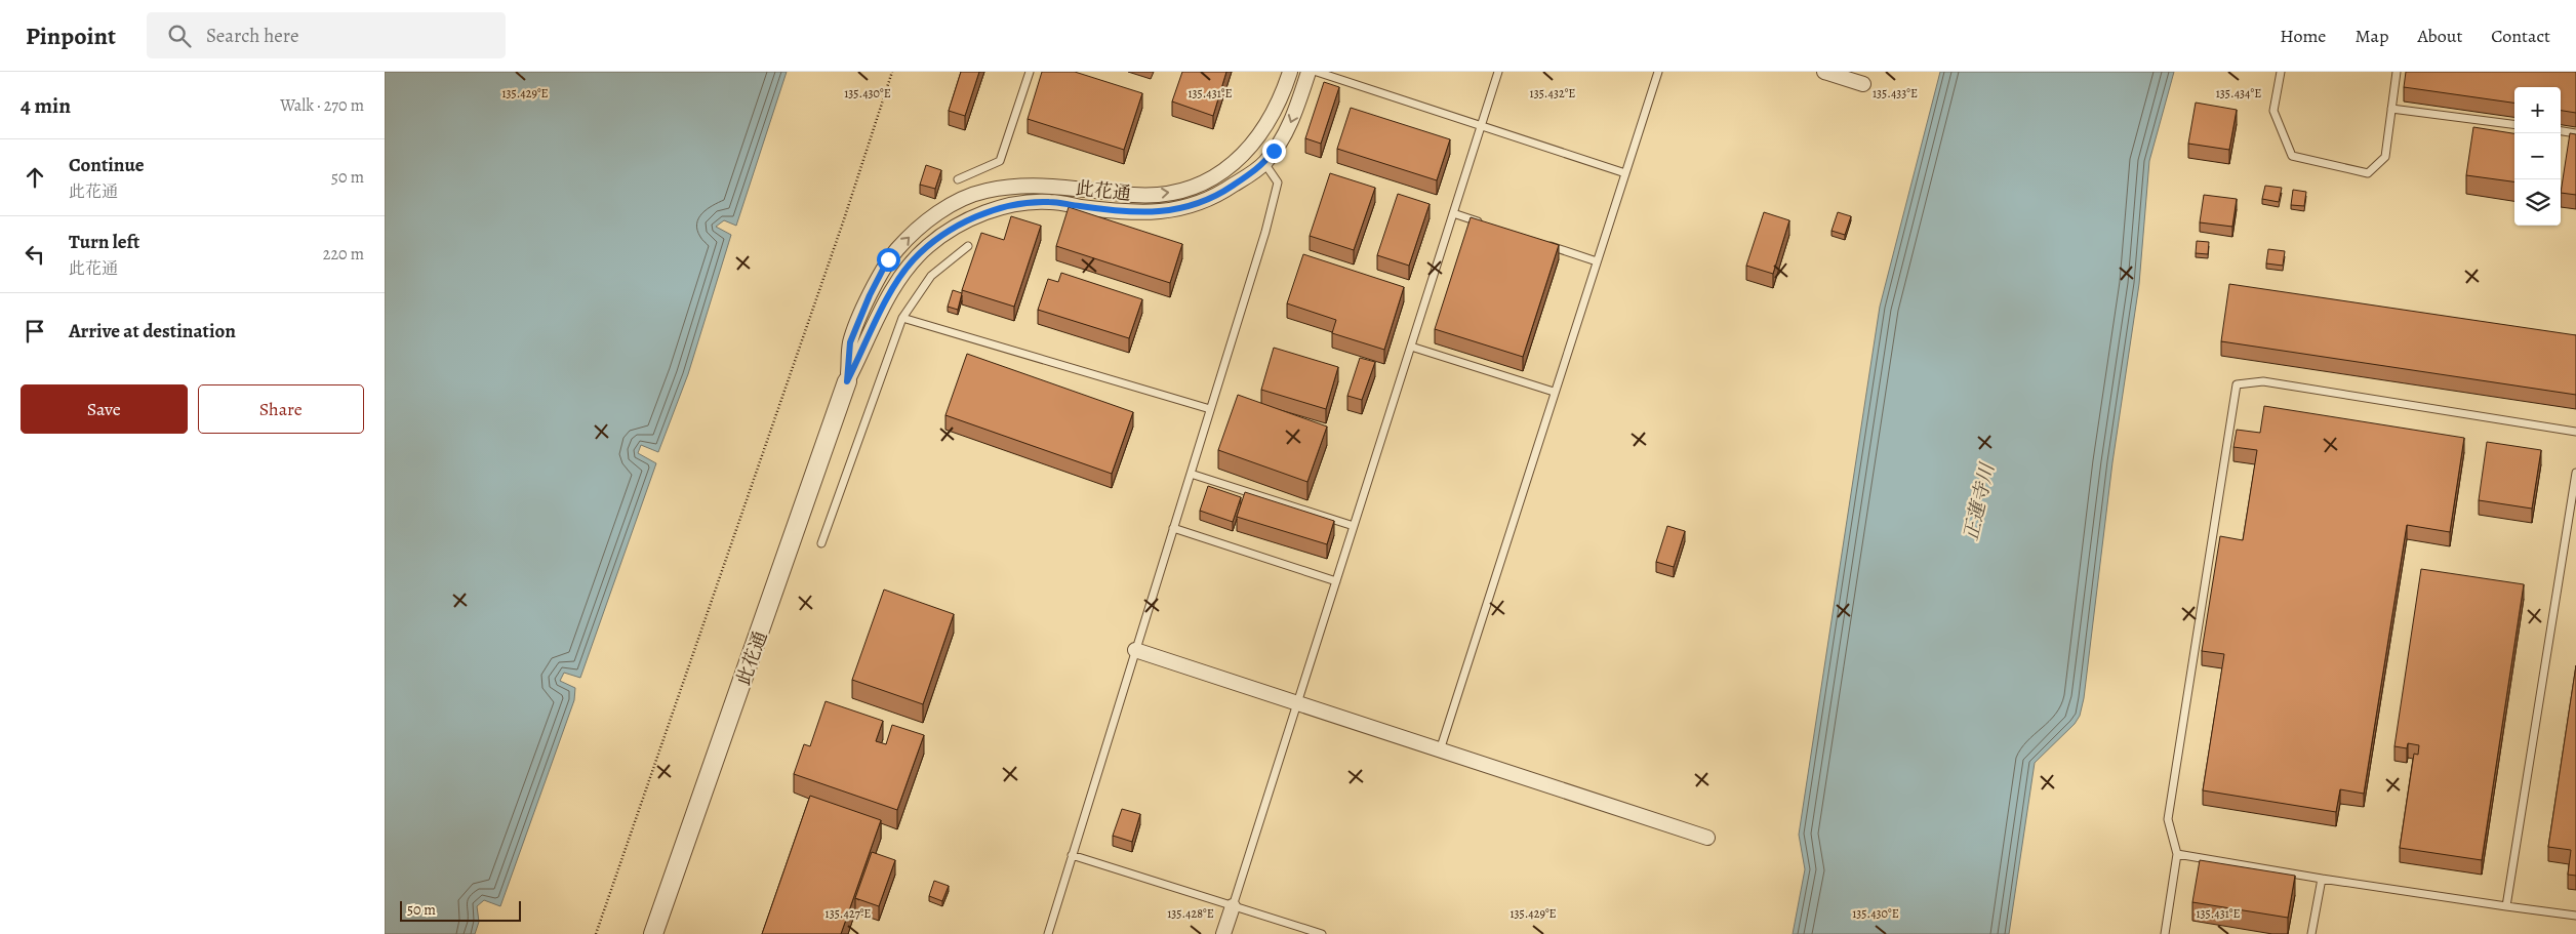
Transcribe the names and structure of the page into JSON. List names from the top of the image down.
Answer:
{
  "streets": {
    "street": ["此花通"]
  },
  "water": ["正蓮寺川"],
  "scale_bar": "50 m",
  "page": {
    "header": "Pinpoint",
    "search": "Search here",
    "nav": [
      "Home",
      "Map",
      "About",
      "Contact"
    ],
    "heading": ["4 min", "Walk · 270 m"],
    "map_buttons": ["+", "−"],
    "list": [
      ["Continue", "此花通", "50 m"],
      ["Turn left", "此花通", "220 m"],
      "Arrive at destination"
    ],
    "buttons": ["Save", "Share"],
    "scale": "50 m"
  },
  "coordinates": [
    "135.429°E",
    "135.430°E",
    "135.431°E",
    "135.432°E",
    "135.433°E",
    "135.434°E",
    "135.427°E",
    "135.428°E"
  ]
}
